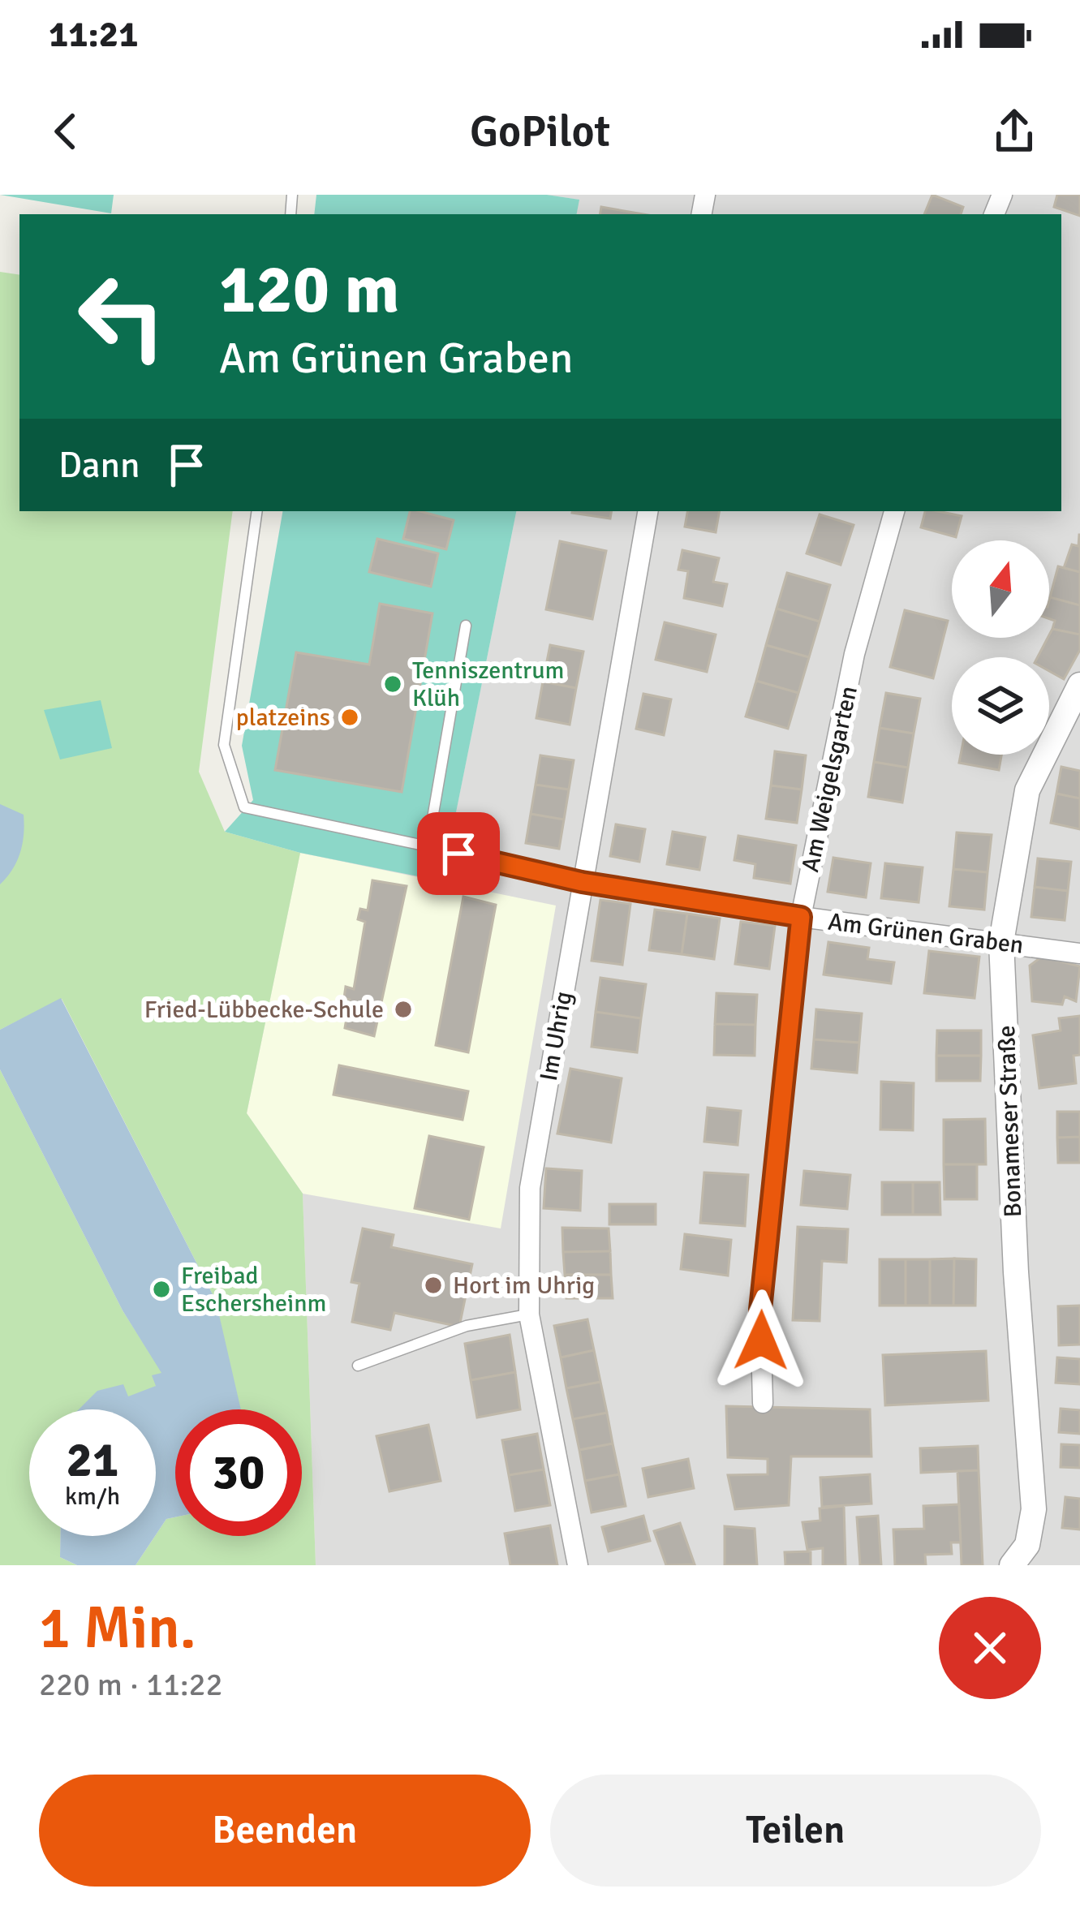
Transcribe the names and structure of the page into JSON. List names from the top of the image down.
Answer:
{
  "streets": {
    "street": [
      "Am Weigelsgarten",
      "Am Grünen Graben",
      "Im Uhrig",
      "Bonameser Straße"
    ]
  },
  "crossings": [
    ["Am Weigelsgarten", "Am Grünen Graben"],
    ["Am Grünen Graben", "Im Uhrig"],
    ["Am Grünen Graben", "Bonameser Straße"]
  ],
  "places": [
    "Tenniszentrum Klüh",
    "platzeins",
    "Fried-Lübbecke-Schule",
    "Hort im Uhrig",
    "Freibad Eschersheinm"
  ],
  "north": "top",
  "page": {
    "status": "11:21",
    "header": "GoPilot",
    "turn": ["120 m", "Am Grünen Graben"],
    "then": "Dann",
    "speed": "21 km/h",
    "limit": "30",
    "heading": ["1 Min.", "220 m · 11:22"],
    "buttons": ["Beenden", "Teilen"]
  }
}
